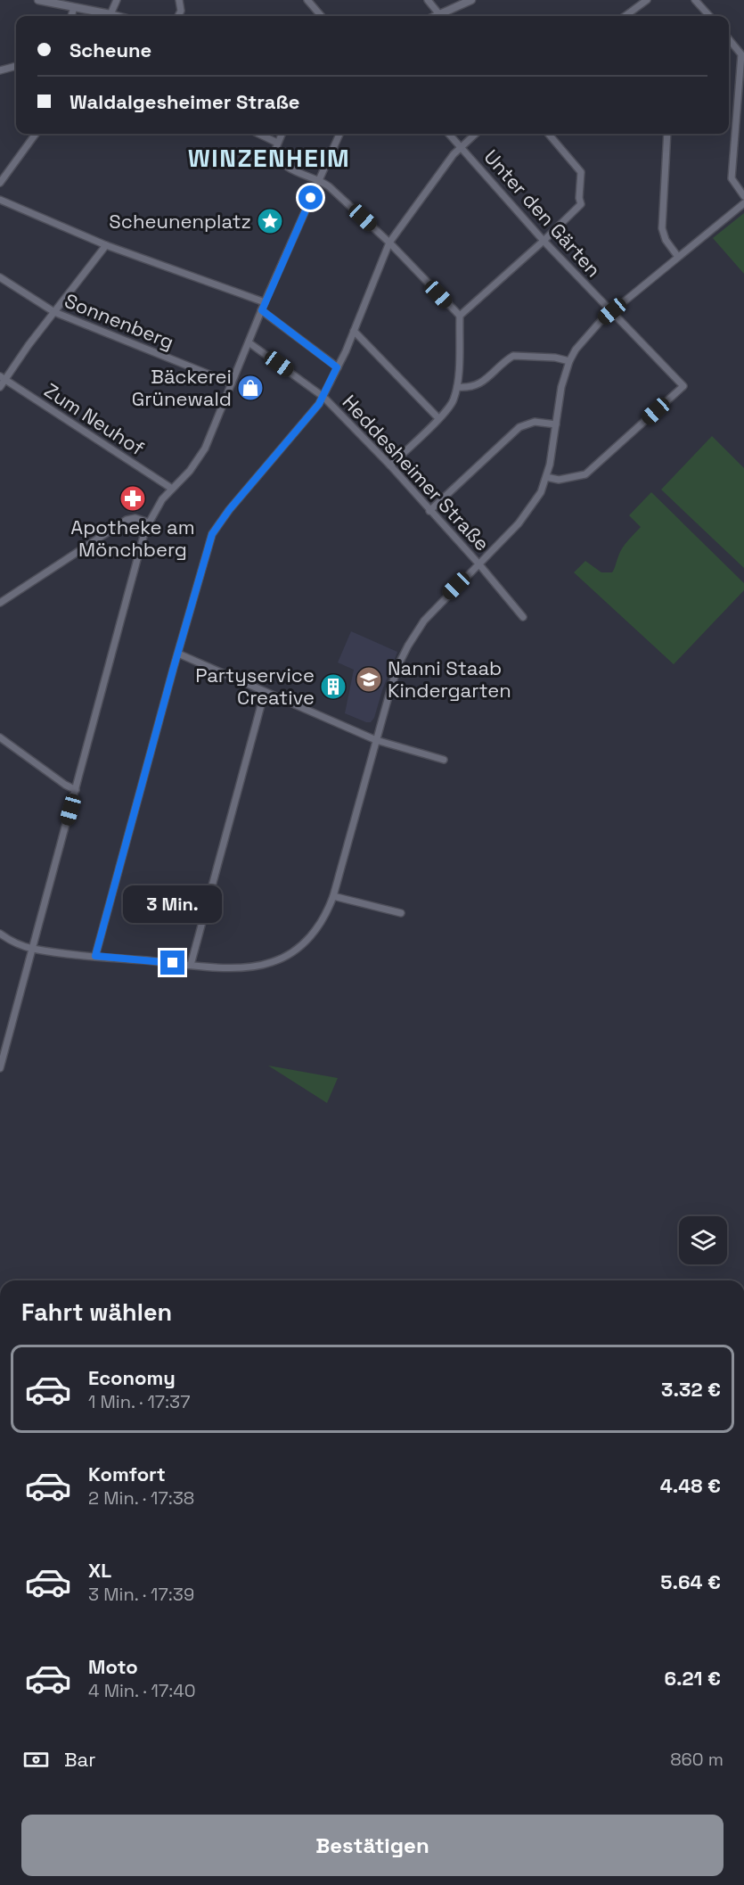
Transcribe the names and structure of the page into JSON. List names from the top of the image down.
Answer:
{
  "streets": {
    "street": [
      "Unter den Gärten",
      "Sonnenberg",
      "Zum Neuhof",
      "Heddesheimer Straße"
    ]
  },
  "districts": ["WINZENHEIM"],
  "places": {
    "place": ["Scheunenplatz"],
    "shop": ["Bäckerei Grünewald"],
    "pharmacy": ["Apotheke am Mönchberg"],
    "school or university": ["Nanni Staab Kindergarten"],
    "building": ["Partyservice Creative"]
  },
  "page": {
    "banner": ["Scheune", "Waldalgesheimer Straße"],
    "bubble": "3 Min.",
    "heading": "Fahrt wählen",
    "list": [
      {
        "name": "Economy",
        "note": "1 Min. · 17:37",
        "value": "3.32 €"
      },
      {
        "name": "Komfort",
        "note": "2 Min. · 17:38",
        "value": "4.48 €"
      },
      {
        "name": "XL",
        "note": "3 Min. · 17:39",
        "value": "5.64 €"
      },
      {
        "name": "Moto",
        "note": "4 Min. · 17:40",
        "value": "6.21 €"
      }
    ],
    "pay": ["Bar", "860 m"],
    "buttons": "Bestätigen"
  }
}
